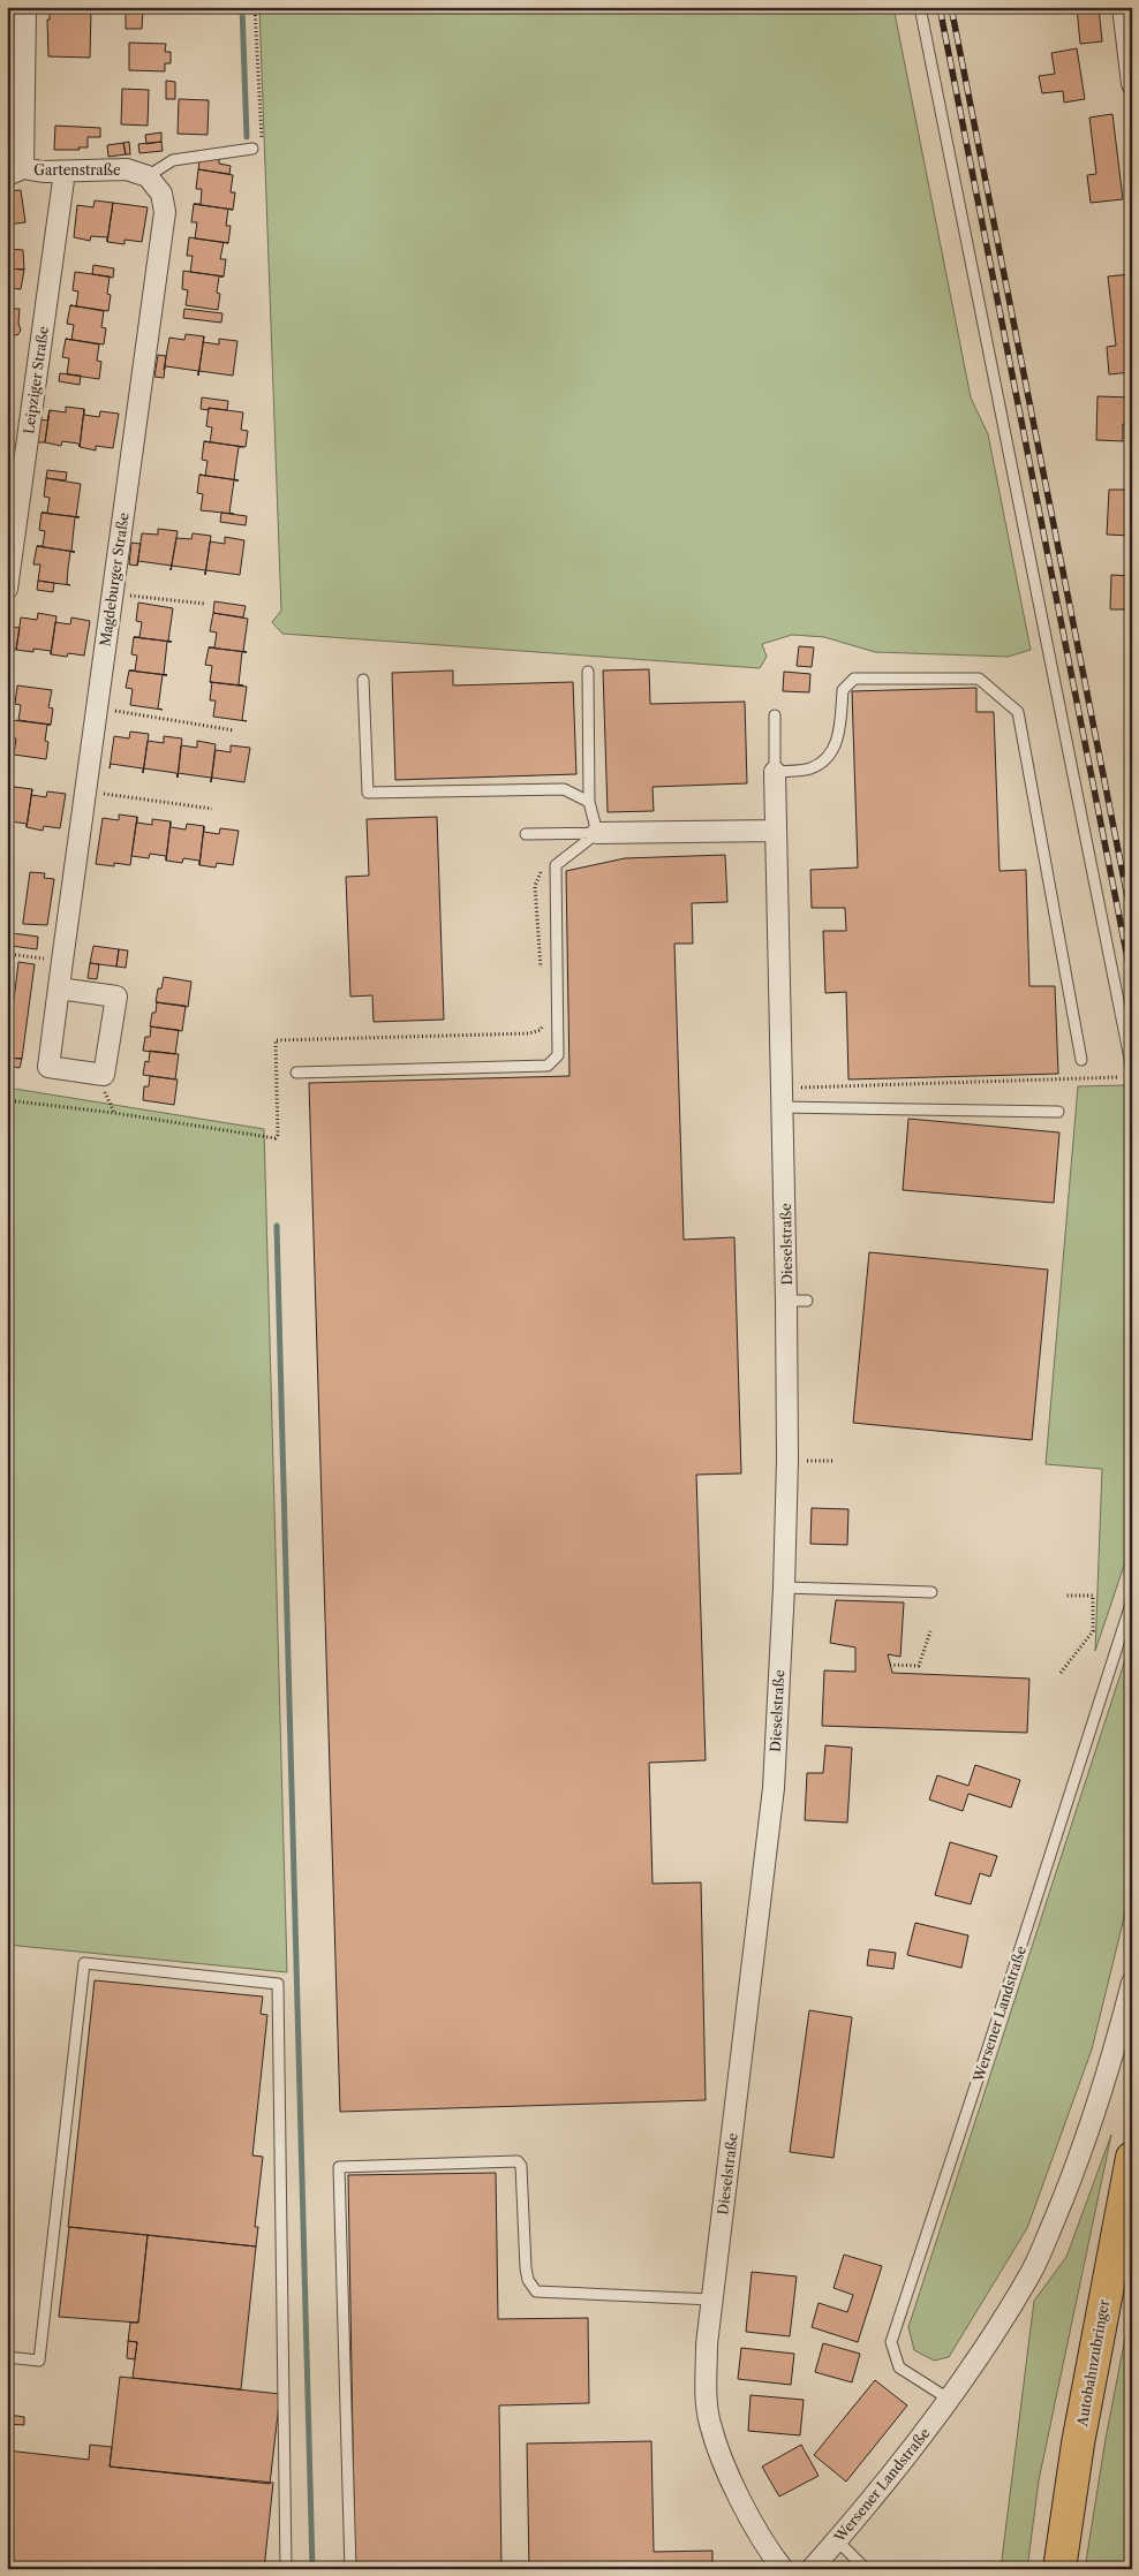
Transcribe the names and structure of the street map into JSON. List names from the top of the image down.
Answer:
{
  "streets": {
    "highway": ["Autobahnzubringer"],
    "street": [
      "Gartenstraße",
      "Leipziger Straße",
      "Magdeburger Straße",
      "Dieselstraße",
      "Wersener Landstraße"
    ]
  },
  "crossings": [
    ["Gartenstraße", "Leipziger Straße"],
    ["Gartenstraße", "Magdeburger Straße"]
  ]
}
